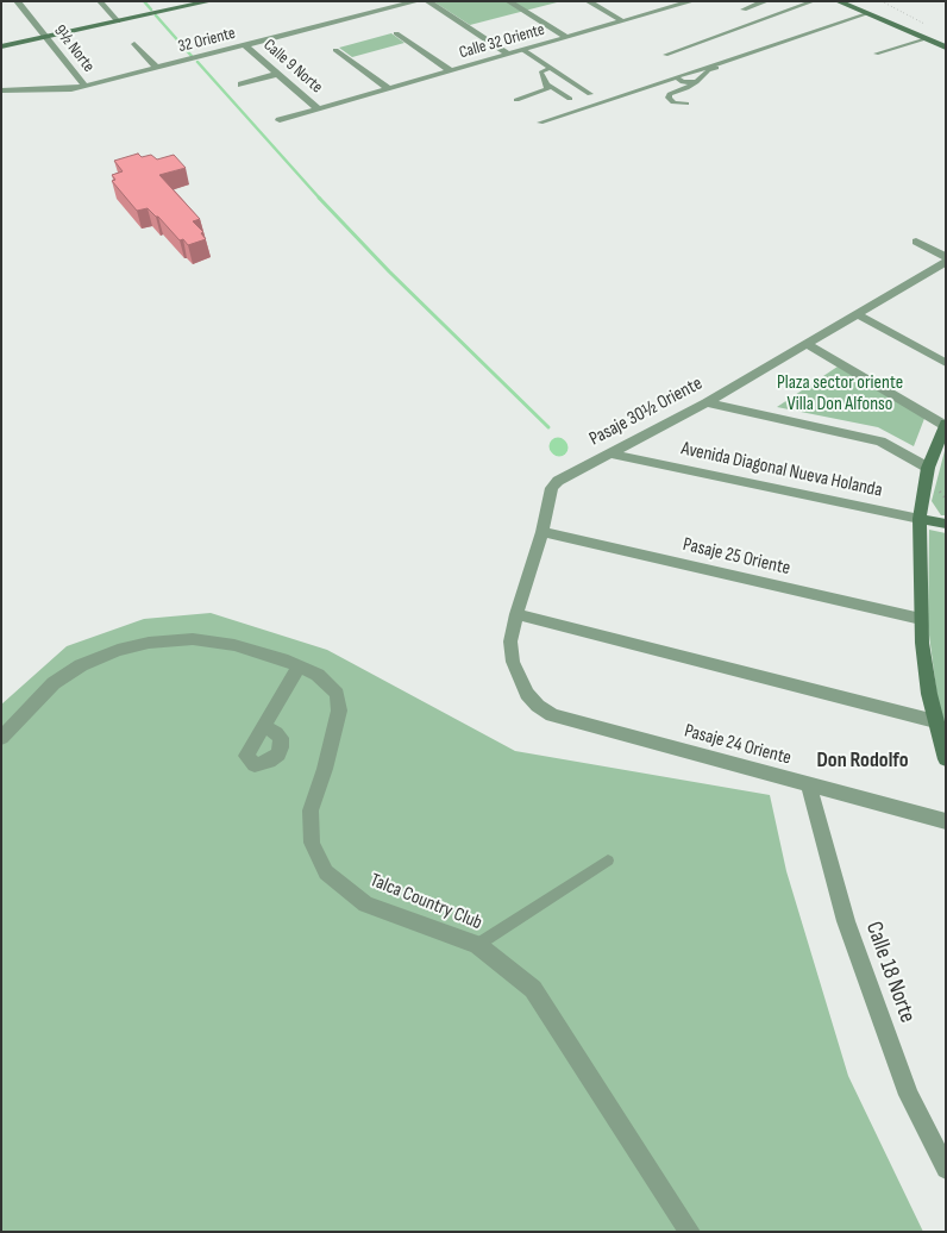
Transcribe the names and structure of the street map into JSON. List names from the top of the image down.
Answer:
{
  "streets": {
    "street": [
      "32 Oriente",
      "Calle 32 Oriente",
      "9½ Norte",
      "Calle 9 Norte",
      "Pasaje 30½ Oriente",
      "Avenida Diagonal Nueva Holanda",
      "Pasaje 25 Oriente",
      "Pasaje 24 Oriente",
      "Talca Country Club",
      "Calle 18 Norte"
    ]
  },
  "crossings": [
    ["32 Oriente", "9½ Norte"],
    ["32 Oriente", "Calle 9 Norte"],
    ["Calle 32 Oriente", "Calle 9 Norte"],
    ["Pasaje 30½ Oriente", "Avenida Diagonal Nueva Holanda"],
    ["Pasaje 30½ Oriente", "Pasaje 25 Oriente"],
    ["Pasaje 30½ Oriente", "Pasaje 24 Oriente"],
    ["Pasaje 24 Oriente", "Calle 18 Norte"]
  ],
  "districts": ["Don Rodolfo"],
  "parks": ["Plaza sector oriente Villa Don Alfonso"]
}
